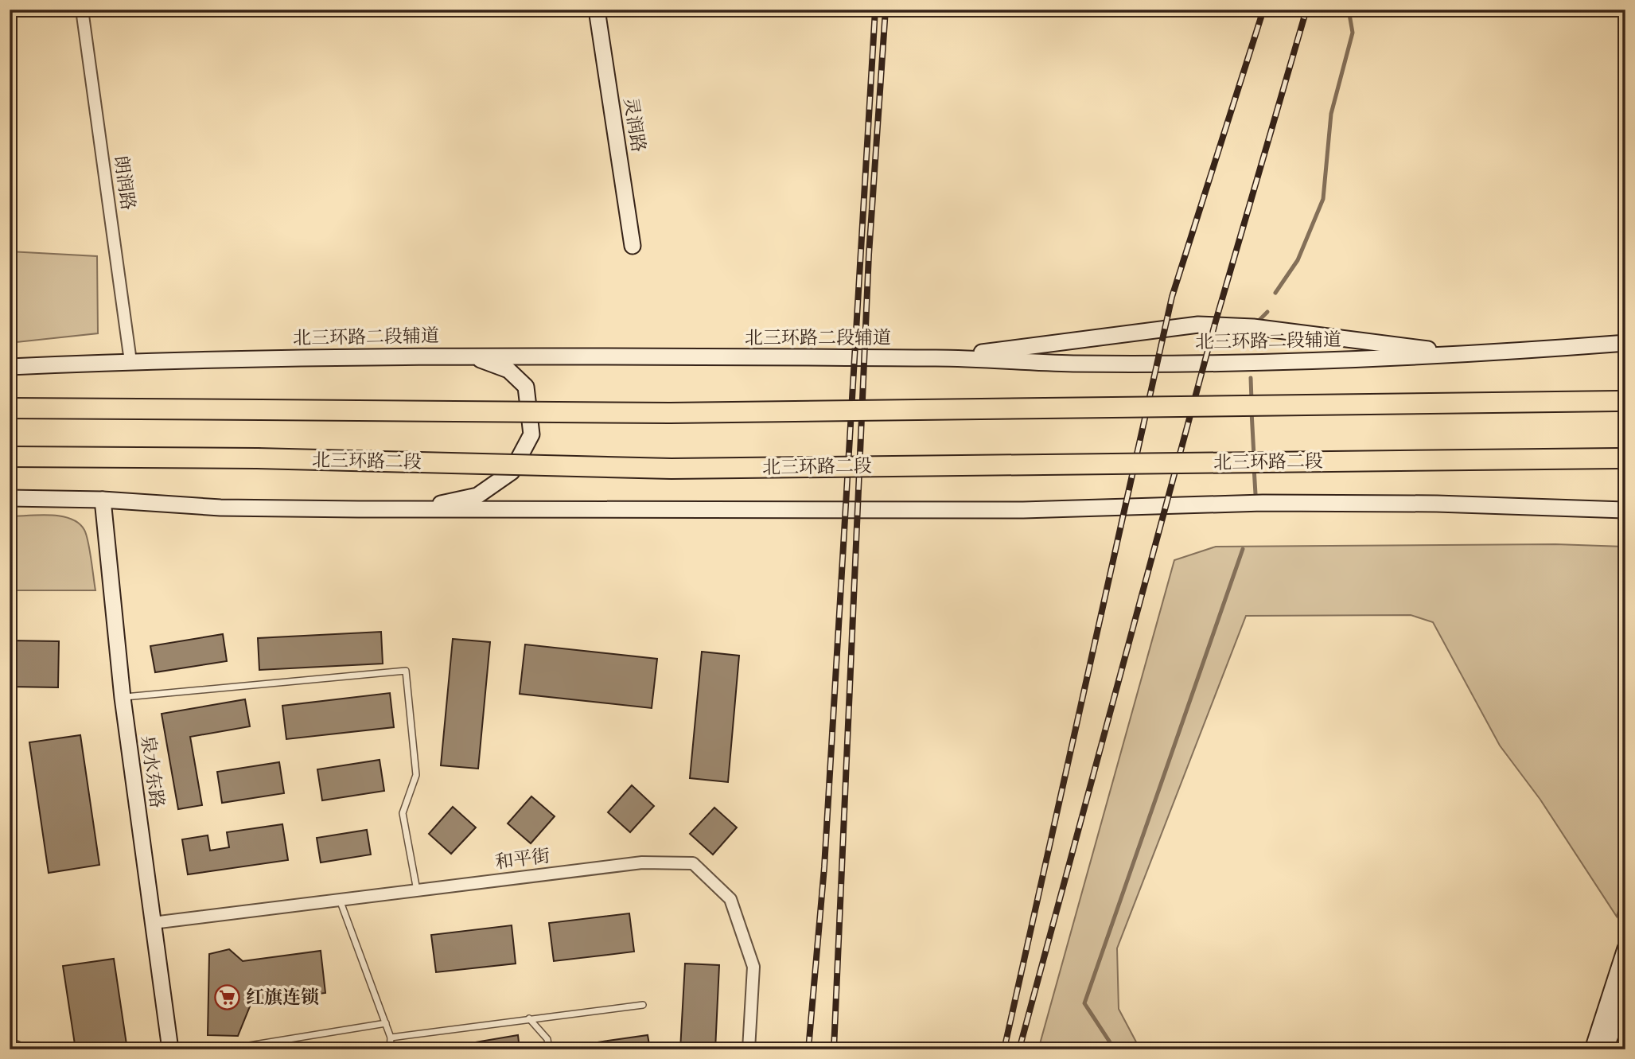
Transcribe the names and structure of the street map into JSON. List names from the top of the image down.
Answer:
{
  "streets": {
    "highway": ["北三环路二段"],
    "main road": ["灵润路", "北三环路二段辅道", "泉水东路"],
    "street": ["朗润路", "和平街"]
  },
  "crossings": [
    ["朗润路", "北三环路二段辅道"],
    ["泉水东路", "和平街"]
  ],
  "places": {
    "supermarket": ["红旗连锁"]
  }
}
